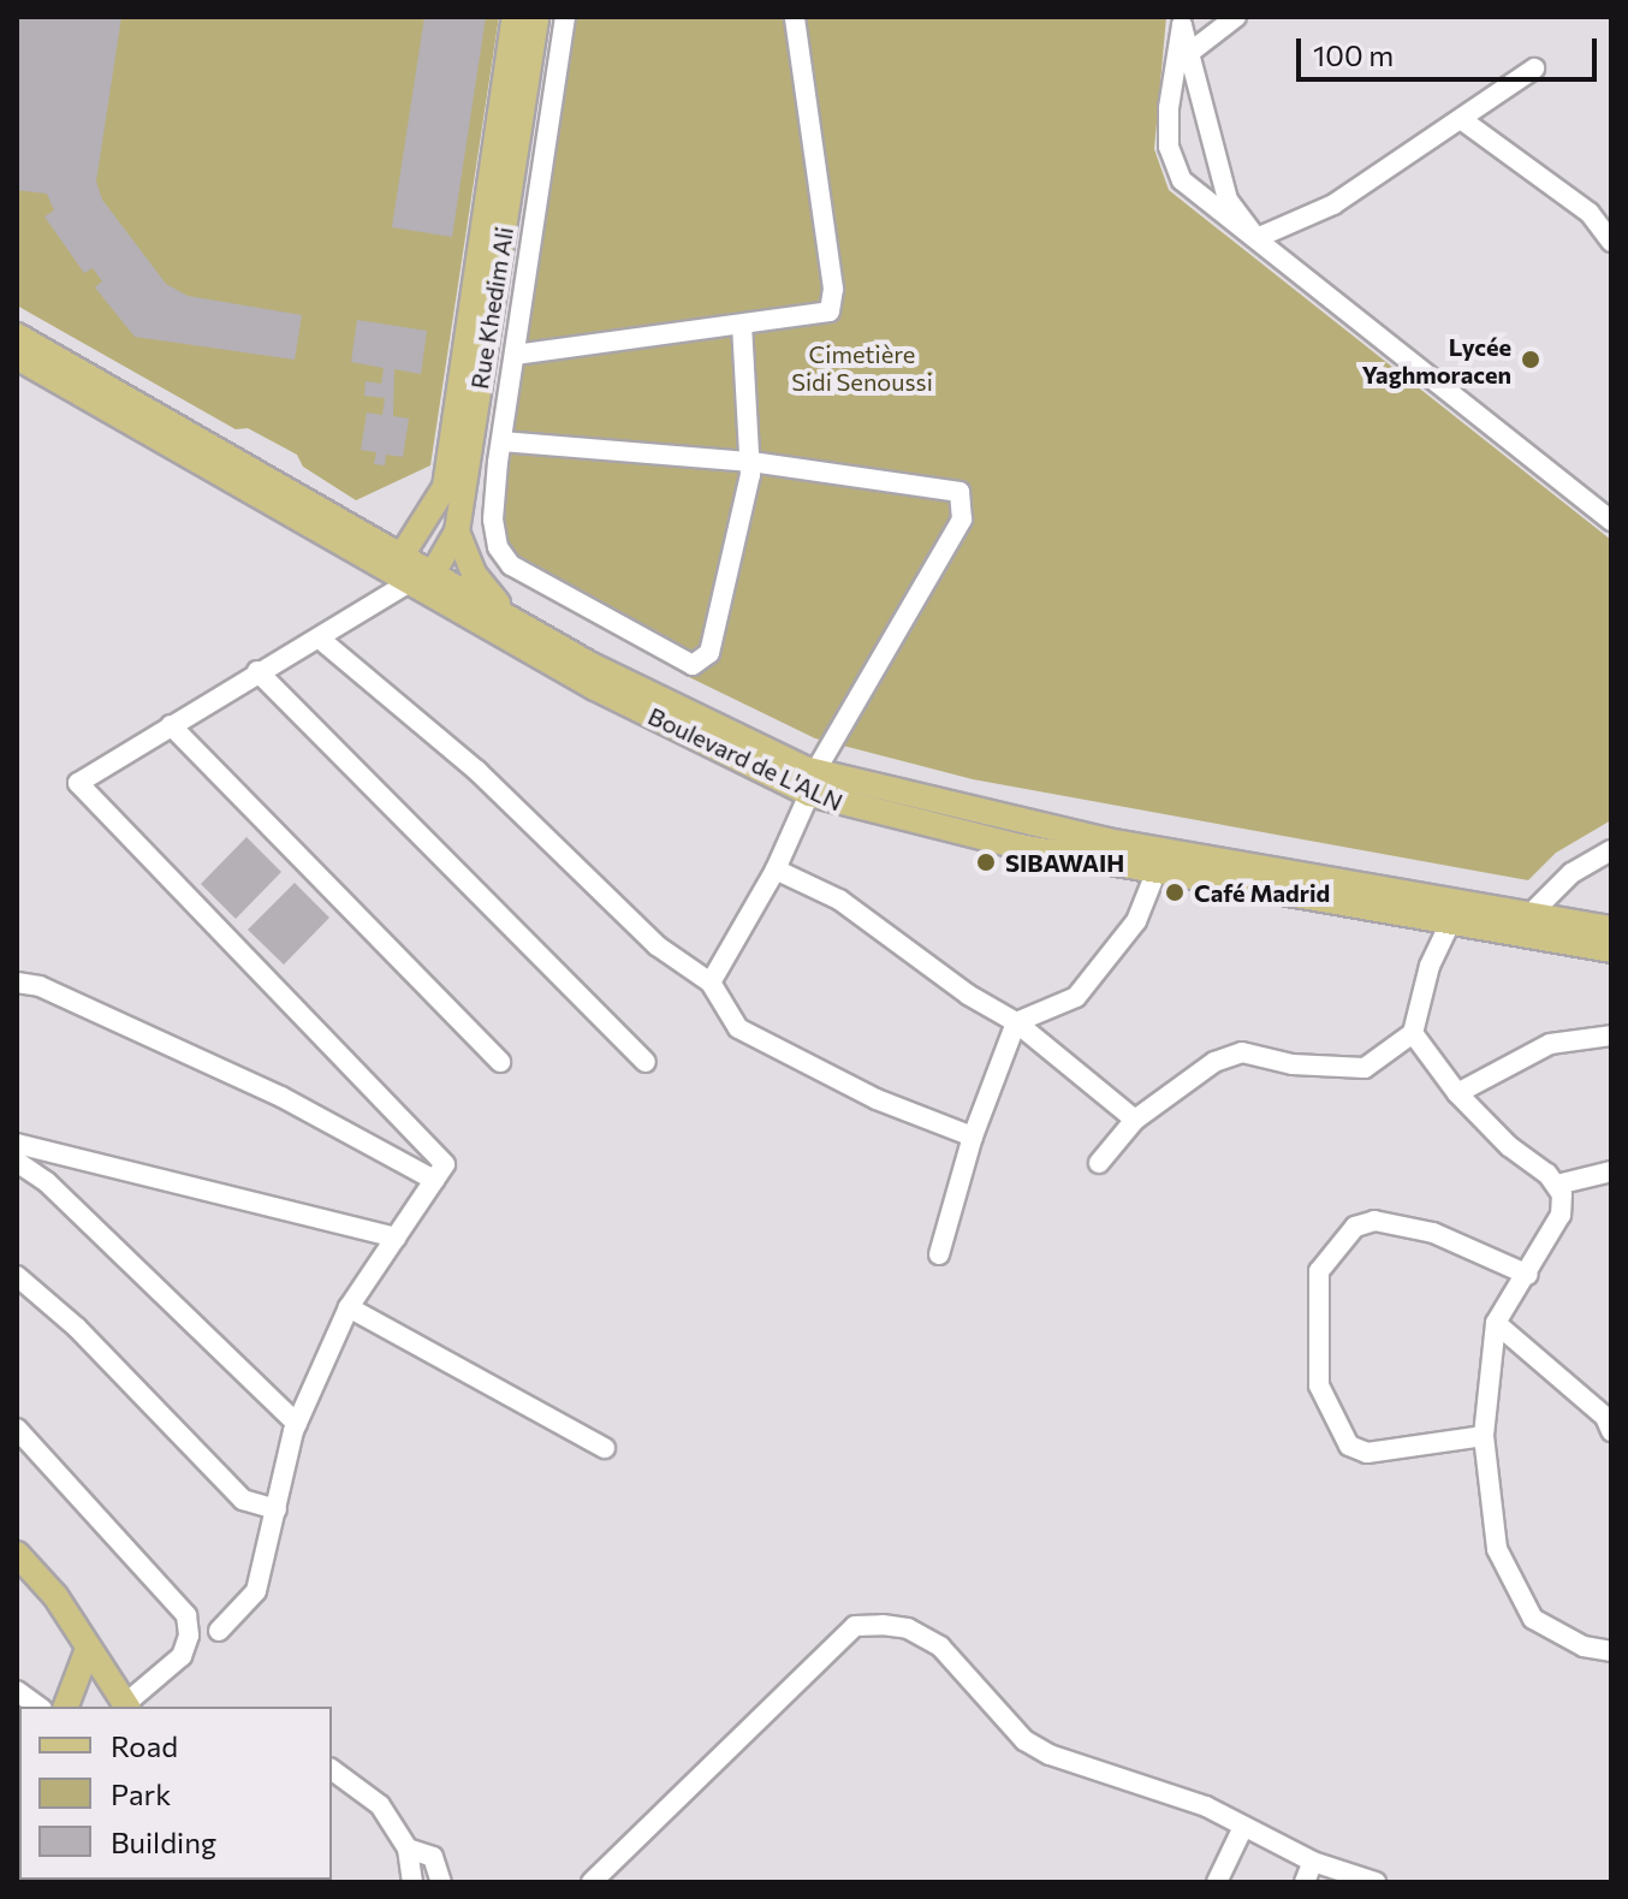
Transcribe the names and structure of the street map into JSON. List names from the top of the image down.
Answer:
{
  "streets": {
    "main road": ["Rue Khedim Ali", "Boulevard de L'ALN"]
  },
  "crossings": [
    ["Rue Khedim Ali", "Boulevard de L'ALN"]
  ],
  "parks": ["Cimetière Sidi Senoussi"],
  "places": ["Lycée Yaghmoracen", "SIBAWAIH", "Café Madrid"],
  "legend": ["Road", "Park", "Building"],
  "scale_bar": "100 m"
}
